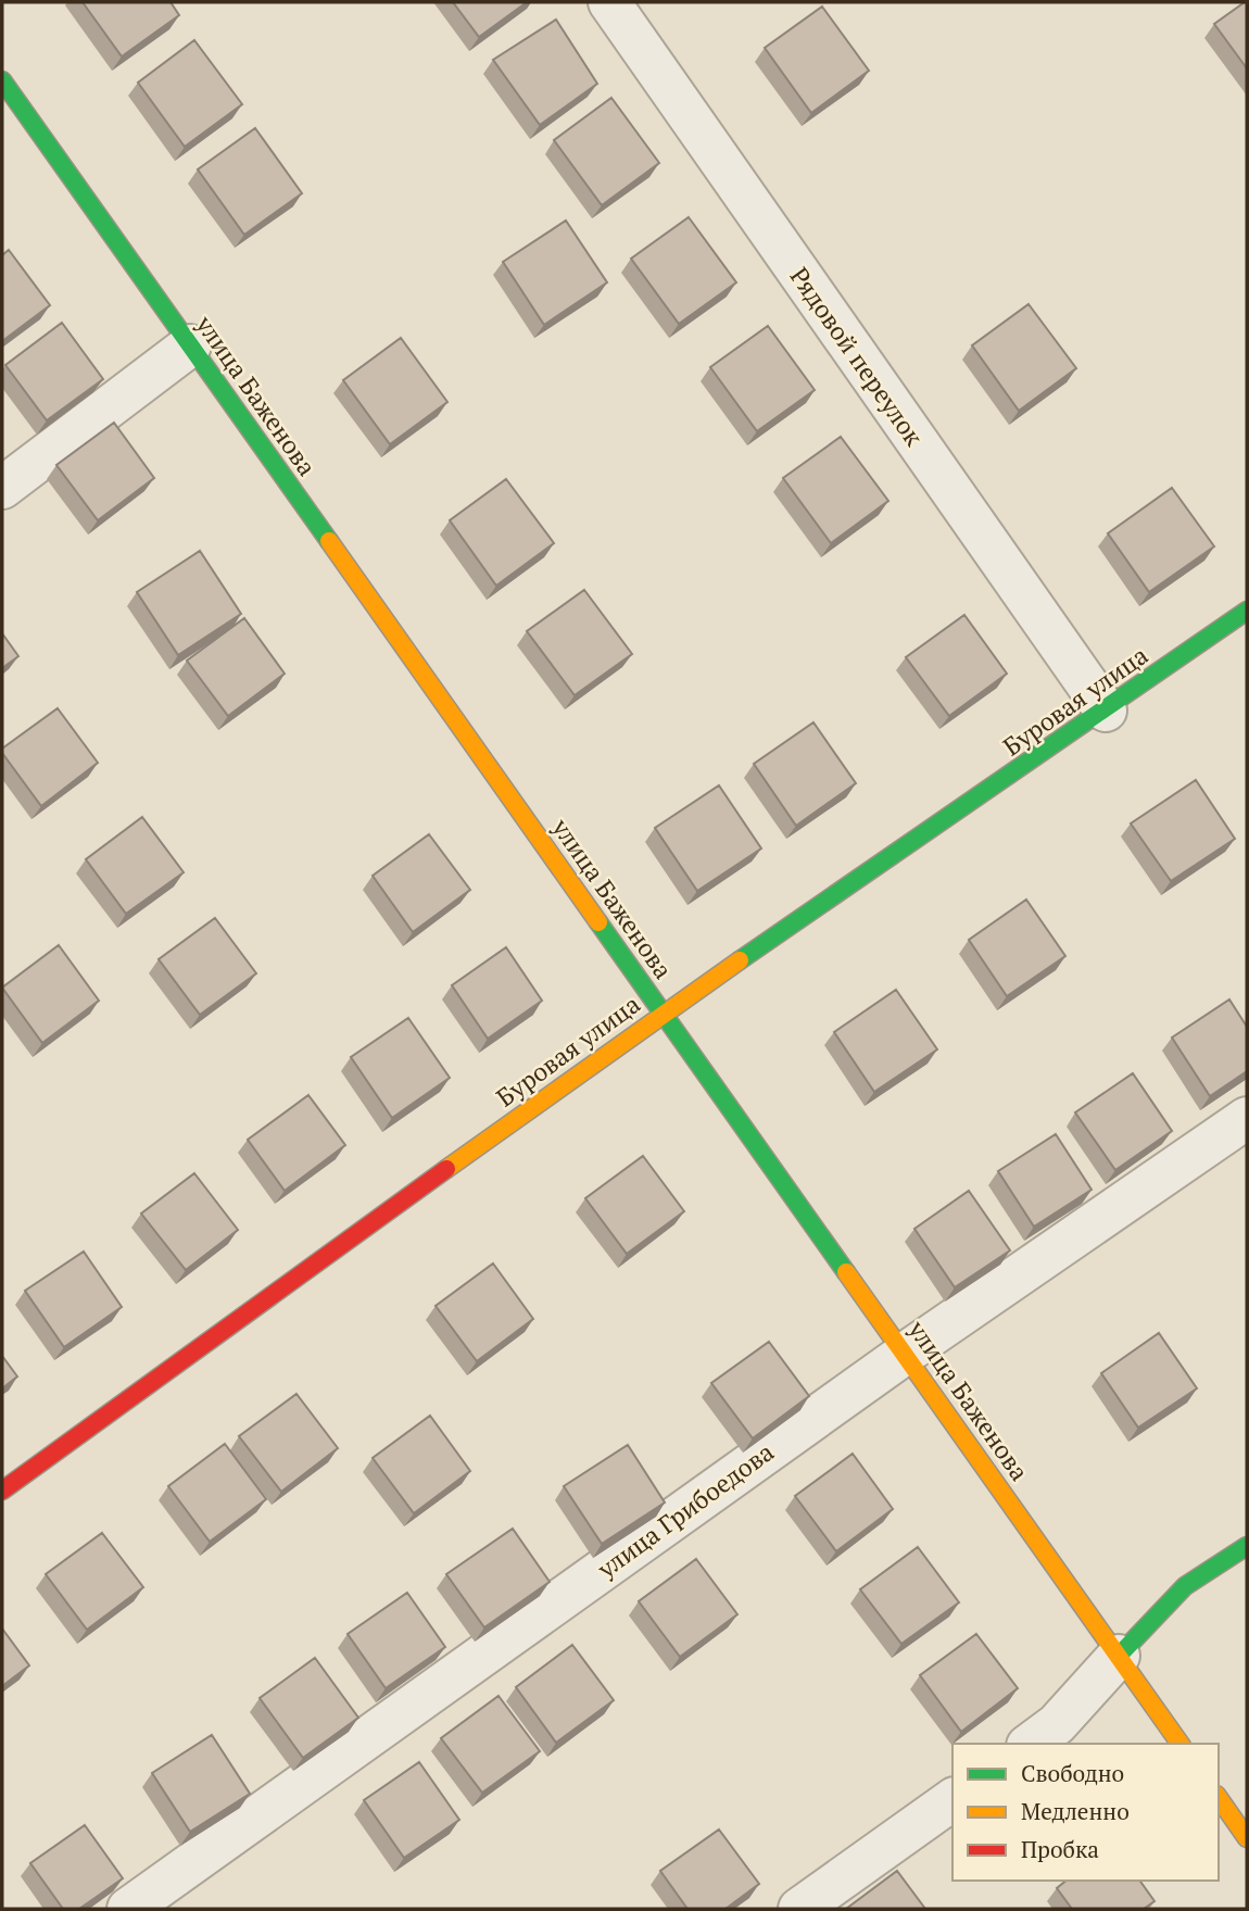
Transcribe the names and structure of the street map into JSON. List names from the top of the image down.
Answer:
{
  "streets": {
    "main road": ["улица Баженова", "Буровая улица"],
    "street": ["Рядовой переулок", "улица Грибоедова"]
  },
  "crossings": [
    ["Рядовой переулок", "Буровая улица"],
    ["улица Баженова", "Буровая улица"],
    ["улица Баженова", "улица Грибоедова"]
  ],
  "legend": ["Свободно", "Медленно", "Пробка"]
}
